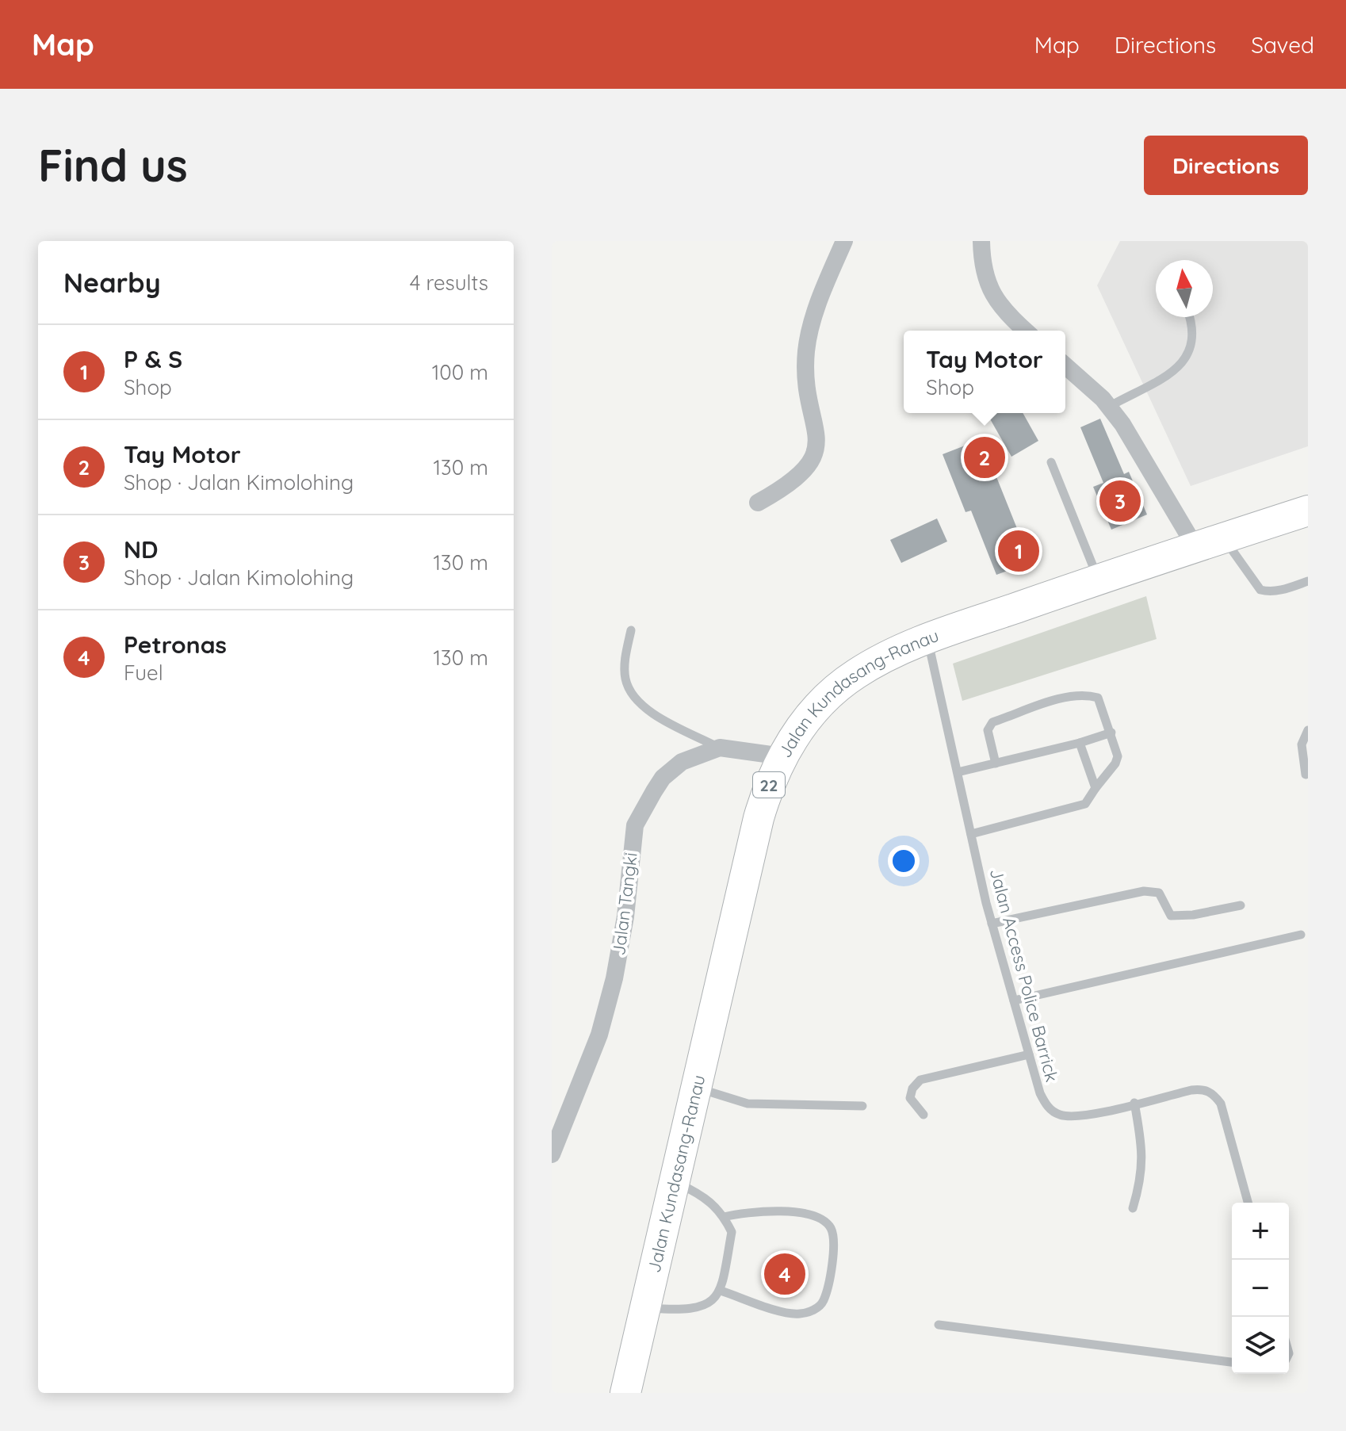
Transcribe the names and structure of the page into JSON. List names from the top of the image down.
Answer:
{
  "streets": {
    "highway": ["Jalan Kundasang-Ranau", "22"],
    "street": ["Jalan Tangki"],
    "lane": ["Jalan Access Police Barrick"]
  },
  "crossings": [
    ["Jalan Kundasang-Ranau", "Jalan Tangki"],
    ["Jalan Kundasang-Ranau", "Jalan Access Police Barrick"]
  ],
  "north": "top",
  "page": {
    "header": "Map",
    "nav": ["Map", "Directions", "Saved"],
    "buttons": "Directions",
    "title": "Find us",
    "heading": ["Nearby", "4 results"],
    "list": [
      {
        "mark": "1",
        "name": "P & S",
        "note": "Shop",
        "value": "100 m"
      },
      {
        "mark": "2",
        "name": "Tay Motor",
        "note": "Shop · Jalan Kimolohing",
        "value": "130 m"
      },
      {
        "mark": "3",
        "name": "ND",
        "note": "Shop · Jalan Kimolohing",
        "value": "130 m"
      },
      {
        "mark": "4",
        "name": "Petronas",
        "note": "Fuel",
        "value": "130 m"
      }
    ],
    "popup": ["Tay Motor", "Shop"],
    "pins": [
      "2",
      "3",
      "1",
      "4"
    ],
    "map_buttons": ["+", "−"]
  }
}
